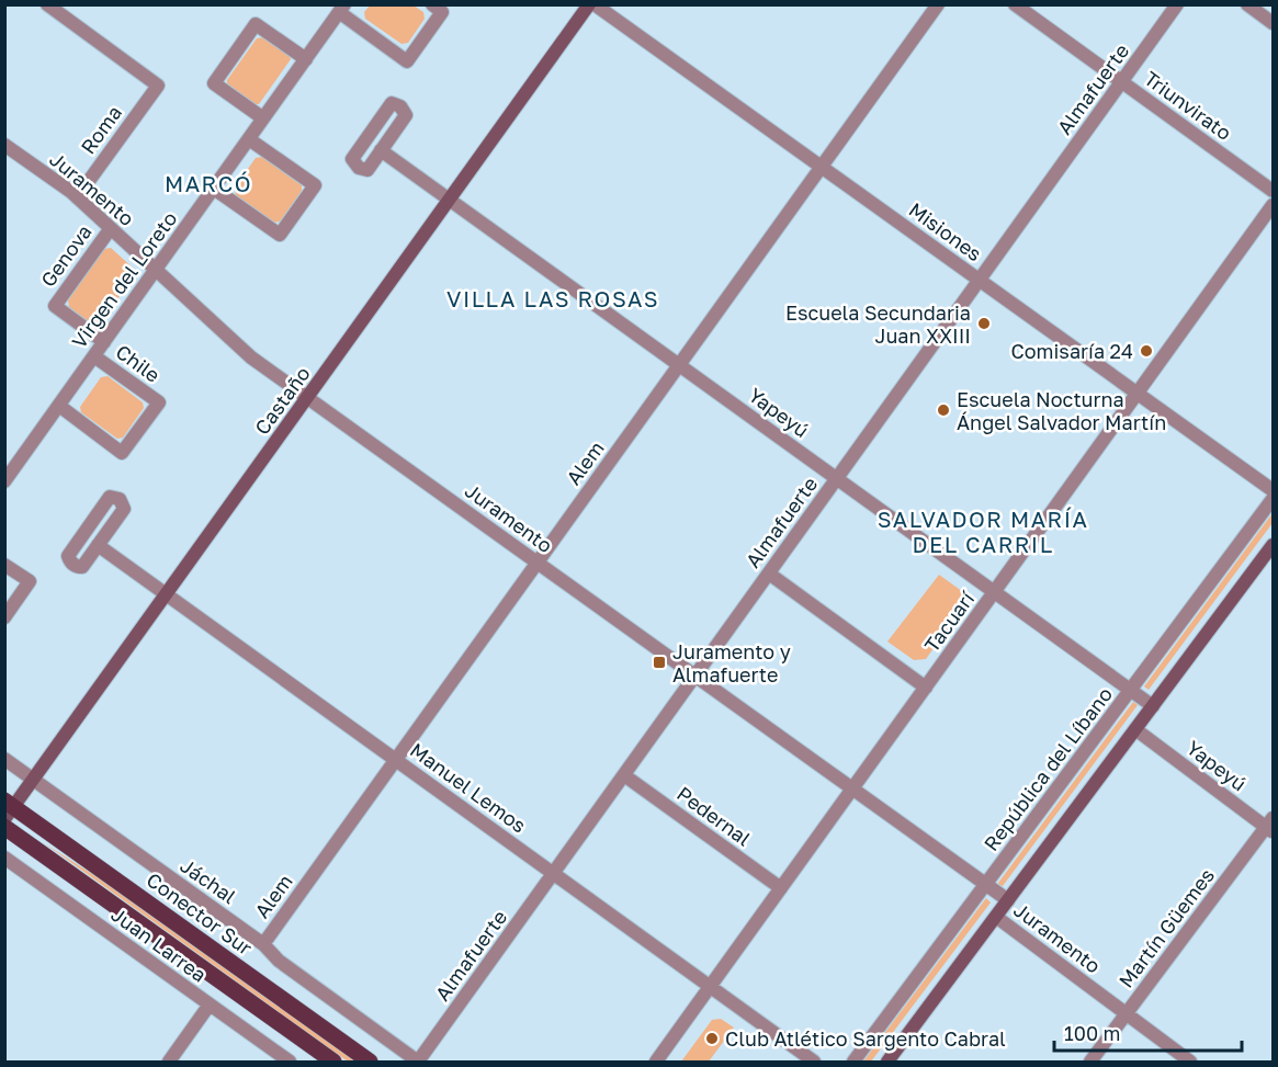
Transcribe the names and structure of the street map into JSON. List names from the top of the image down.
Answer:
{
  "streets": {
    "main road": ["Conector Sur"],
    "street": [
      "Almafuerte",
      "Triunvirato",
      "Roma",
      "Juramento",
      "Misiones",
      "Genova",
      "Virgen del Loreto",
      "Chile",
      "Castaño",
      "Yapeyú",
      "Alem",
      "Tacuarí",
      "República del Líbano",
      "Manuel Lemos",
      "Pedernal",
      "Jáchal",
      "Martín Güemes",
      "Juan Larrea"
    ]
  },
  "crossings": [
    ["Almafuerte", "Triunvirato"],
    ["Almafuerte", "Juramento"],
    ["Almafuerte", "Misiones"],
    ["Almafuerte", "Yapeyú"],
    ["Almafuerte", "Manuel Lemos"],
    ["Almafuerte", "Pedernal"],
    ["Almafuerte", "Jáchal"],
    ["Roma", "Juramento"],
    ["Juramento", "Genova"],
    ["Juramento", "Virgen del Loreto"],
    ["Juramento", "Castaño"],
    ["Juramento", "Alem"],
    ["Juramento", "Tacuarí"],
    ["Juramento", "República del Líbano"],
    ["Juramento", "Martín Güemes"],
    ["Misiones", "Alem"],
    ["Misiones", "Tacuarí"],
    ["Genova", "Chile"],
    ["Virgen del Loreto", "Chile"],
    ["Castaño", "Yapeyú"],
    ["Castaño", "Manuel Lemos"],
    ["Castaño", "Jáchal"],
    ["Castaño", "Conector Sur"],
    ["Yapeyú", "Alem"],
    ["Yapeyú", "Tacuarí"],
    ["Yapeyú", "República del Líbano"],
    ["Yapeyú", "Martín Güemes"],
    ["Alem", "Manuel Lemos"],
    ["Alem", "Jáchal"],
    ["Tacuarí", "Manuel Lemos"],
    ["Tacuarí", "Pedernal"]
  ],
  "districts": ["MARCÓ", "VILLA LAS ROSAS", "SALVADOR MARÍA DEL CARRIL"],
  "places": {
    "other": [
      "Escuela Secundaria Juan XXIII",
      "Comisaría 24",
      "Escuela Nocturna Ángel Salvador Martín",
      "Club Atlético Sargento Cabral"
    ],
    "transit": ["Juramento y Almafuerte"]
  },
  "scale_bar": "100 m"
}
